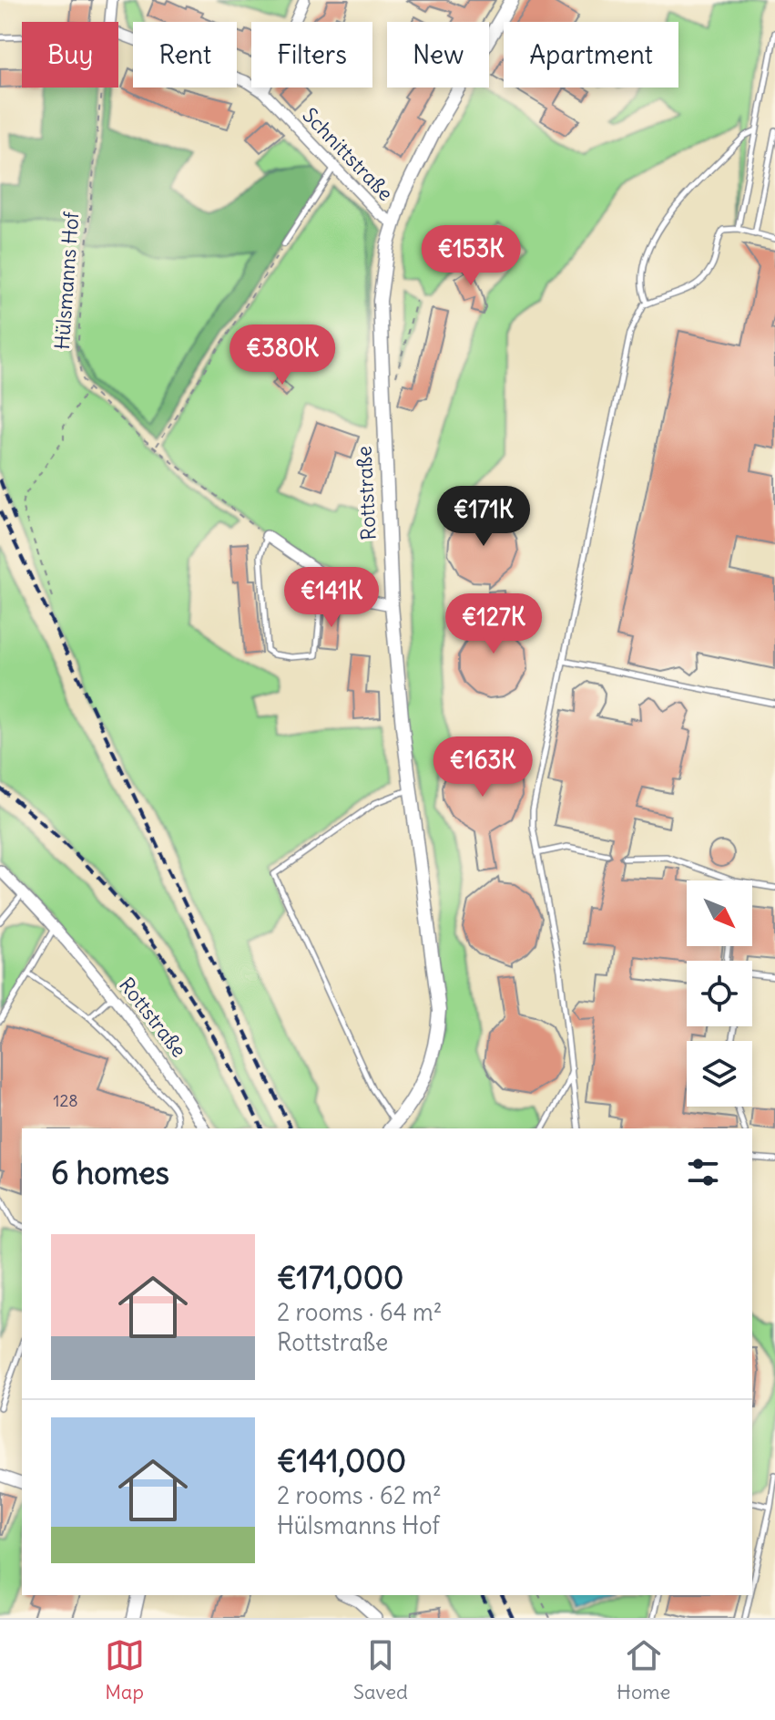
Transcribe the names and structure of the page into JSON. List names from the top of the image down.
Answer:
{
  "streets": {
    "street": ["Schnittstraße", "Rottstraße"],
    "path": ["Hülsmanns Hof"]
  },
  "crossings": [
    ["Schnittstraße", "Rottstraße"]
  ],
  "house_numbers": ["128"],
  "north": "bottom right",
  "page": {
    "chip": [
      "Buy",
      "Rent",
      "Filters",
      "New",
      "Apartment"
    ],
    "price": [
      "€153K",
      "€380K",
      "€171K",
      "€141K",
      "€127K",
      "€163K"
    ],
    "heading": "6 homes",
    "list": [
      {
        "name": "€171,000",
        "note": "2 rooms · 64 m² · Rottstraße"
      },
      {
        "name": "€141,000",
        "note": "2 rooms · 62 m² · Hülsmanns Hof"
      }
    ],
    "tabs": ["Map", "Saved", "Home"]
  }
}
